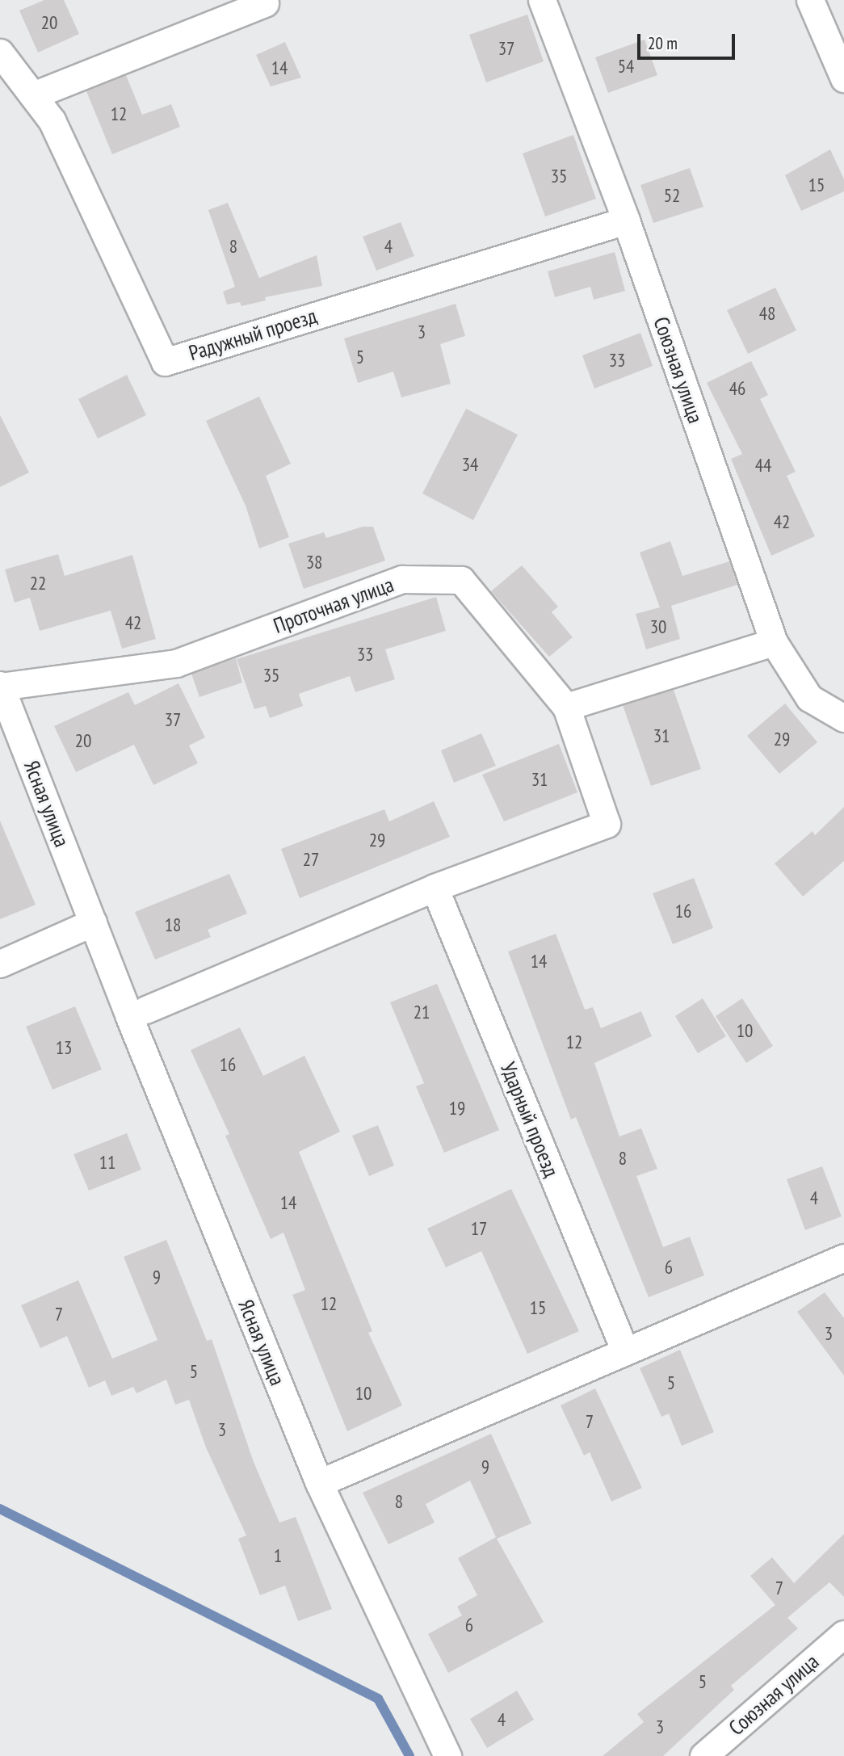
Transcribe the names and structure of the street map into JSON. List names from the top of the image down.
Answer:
{
  "streets": {
    "street": [
      "Радужный проезд",
      "Союзная улица",
      "Проточная улица",
      "Ясная улица",
      "Ударный проезд"
    ]
  },
  "crossings": [
    ["Радужный проезд", "Союзная улица"],
    ["Проточная улица", "Ясная улица"]
  ],
  "house_numbers": [
    "20",
    "37",
    "54",
    "14",
    "12",
    "35",
    "15",
    "52",
    "8",
    "4",
    "48",
    "3",
    "5",
    "33",
    "46",
    "34",
    "44",
    "42",
    "38",
    "22",
    "42",
    "30",
    "33",
    "35",
    "37",
    "31",
    "29",
    "20",
    "31",
    "29",
    "27",
    "16",
    "18",
    "14",
    "21",
    "10",
    "12",
    "13",
    "16",
    "19",
    "8",
    "11",
    "4",
    "14",
    "17",
    "6",
    "9",
    "12",
    "15",
    "7",
    "3",
    "5",
    "5",
    "10",
    "7",
    "3",
    "9",
    "8",
    "1",
    "7",
    "6",
    "5",
    "4",
    "3"
  ],
  "scale_bar": "20 m"
}
